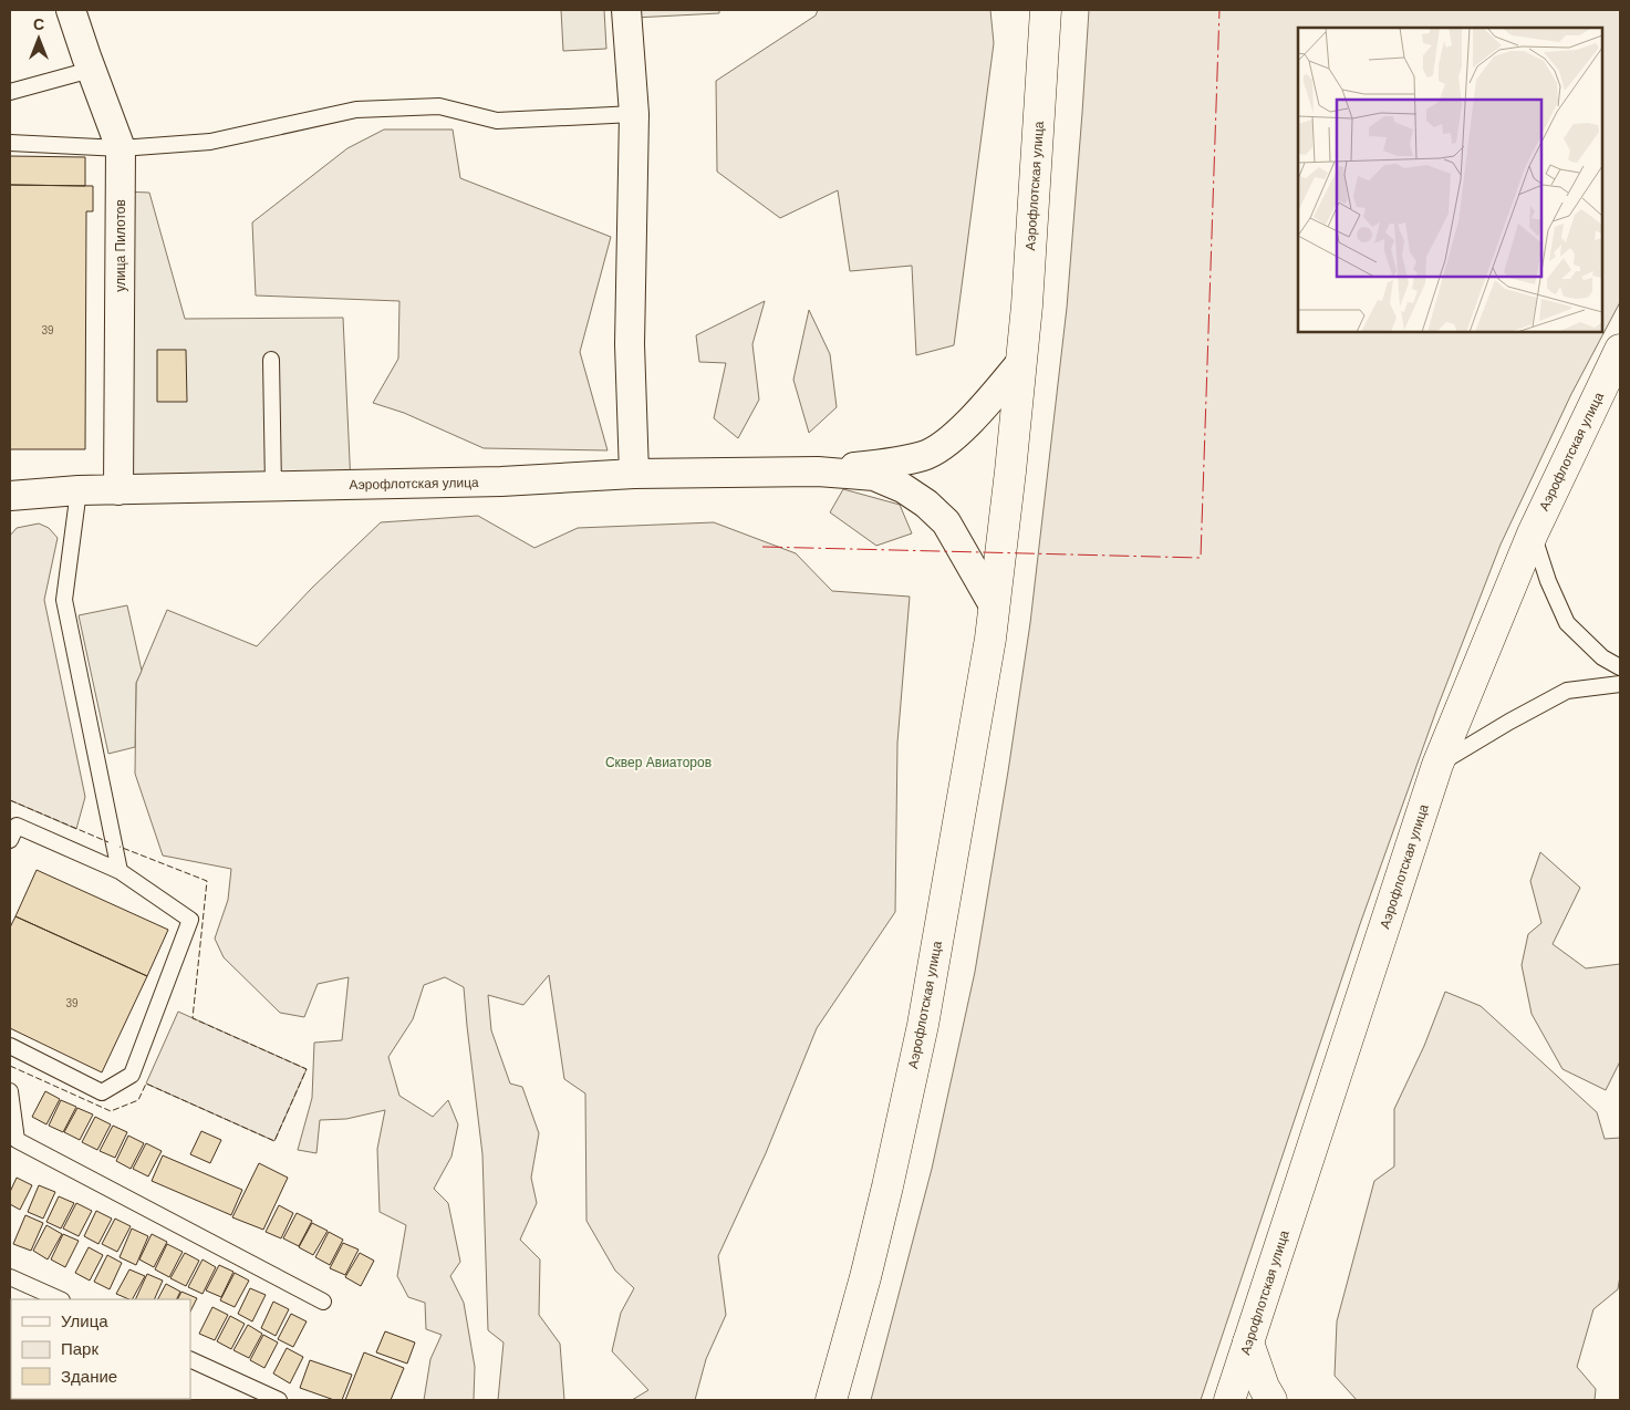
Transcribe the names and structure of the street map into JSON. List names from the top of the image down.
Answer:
{
  "streets": {
    "main road": ["Аэрофлотская улица"],
    "street": ["улица Пилотов"]
  },
  "crossings": [
    ["Аэрофлотская улица", "улица Пилотов"]
  ],
  "parks": ["Сквер Авиаторов"],
  "house_numbers": ["39", "39"],
  "legend": ["Улица", "Парк", "Здание"],
  "north": "top"
}
